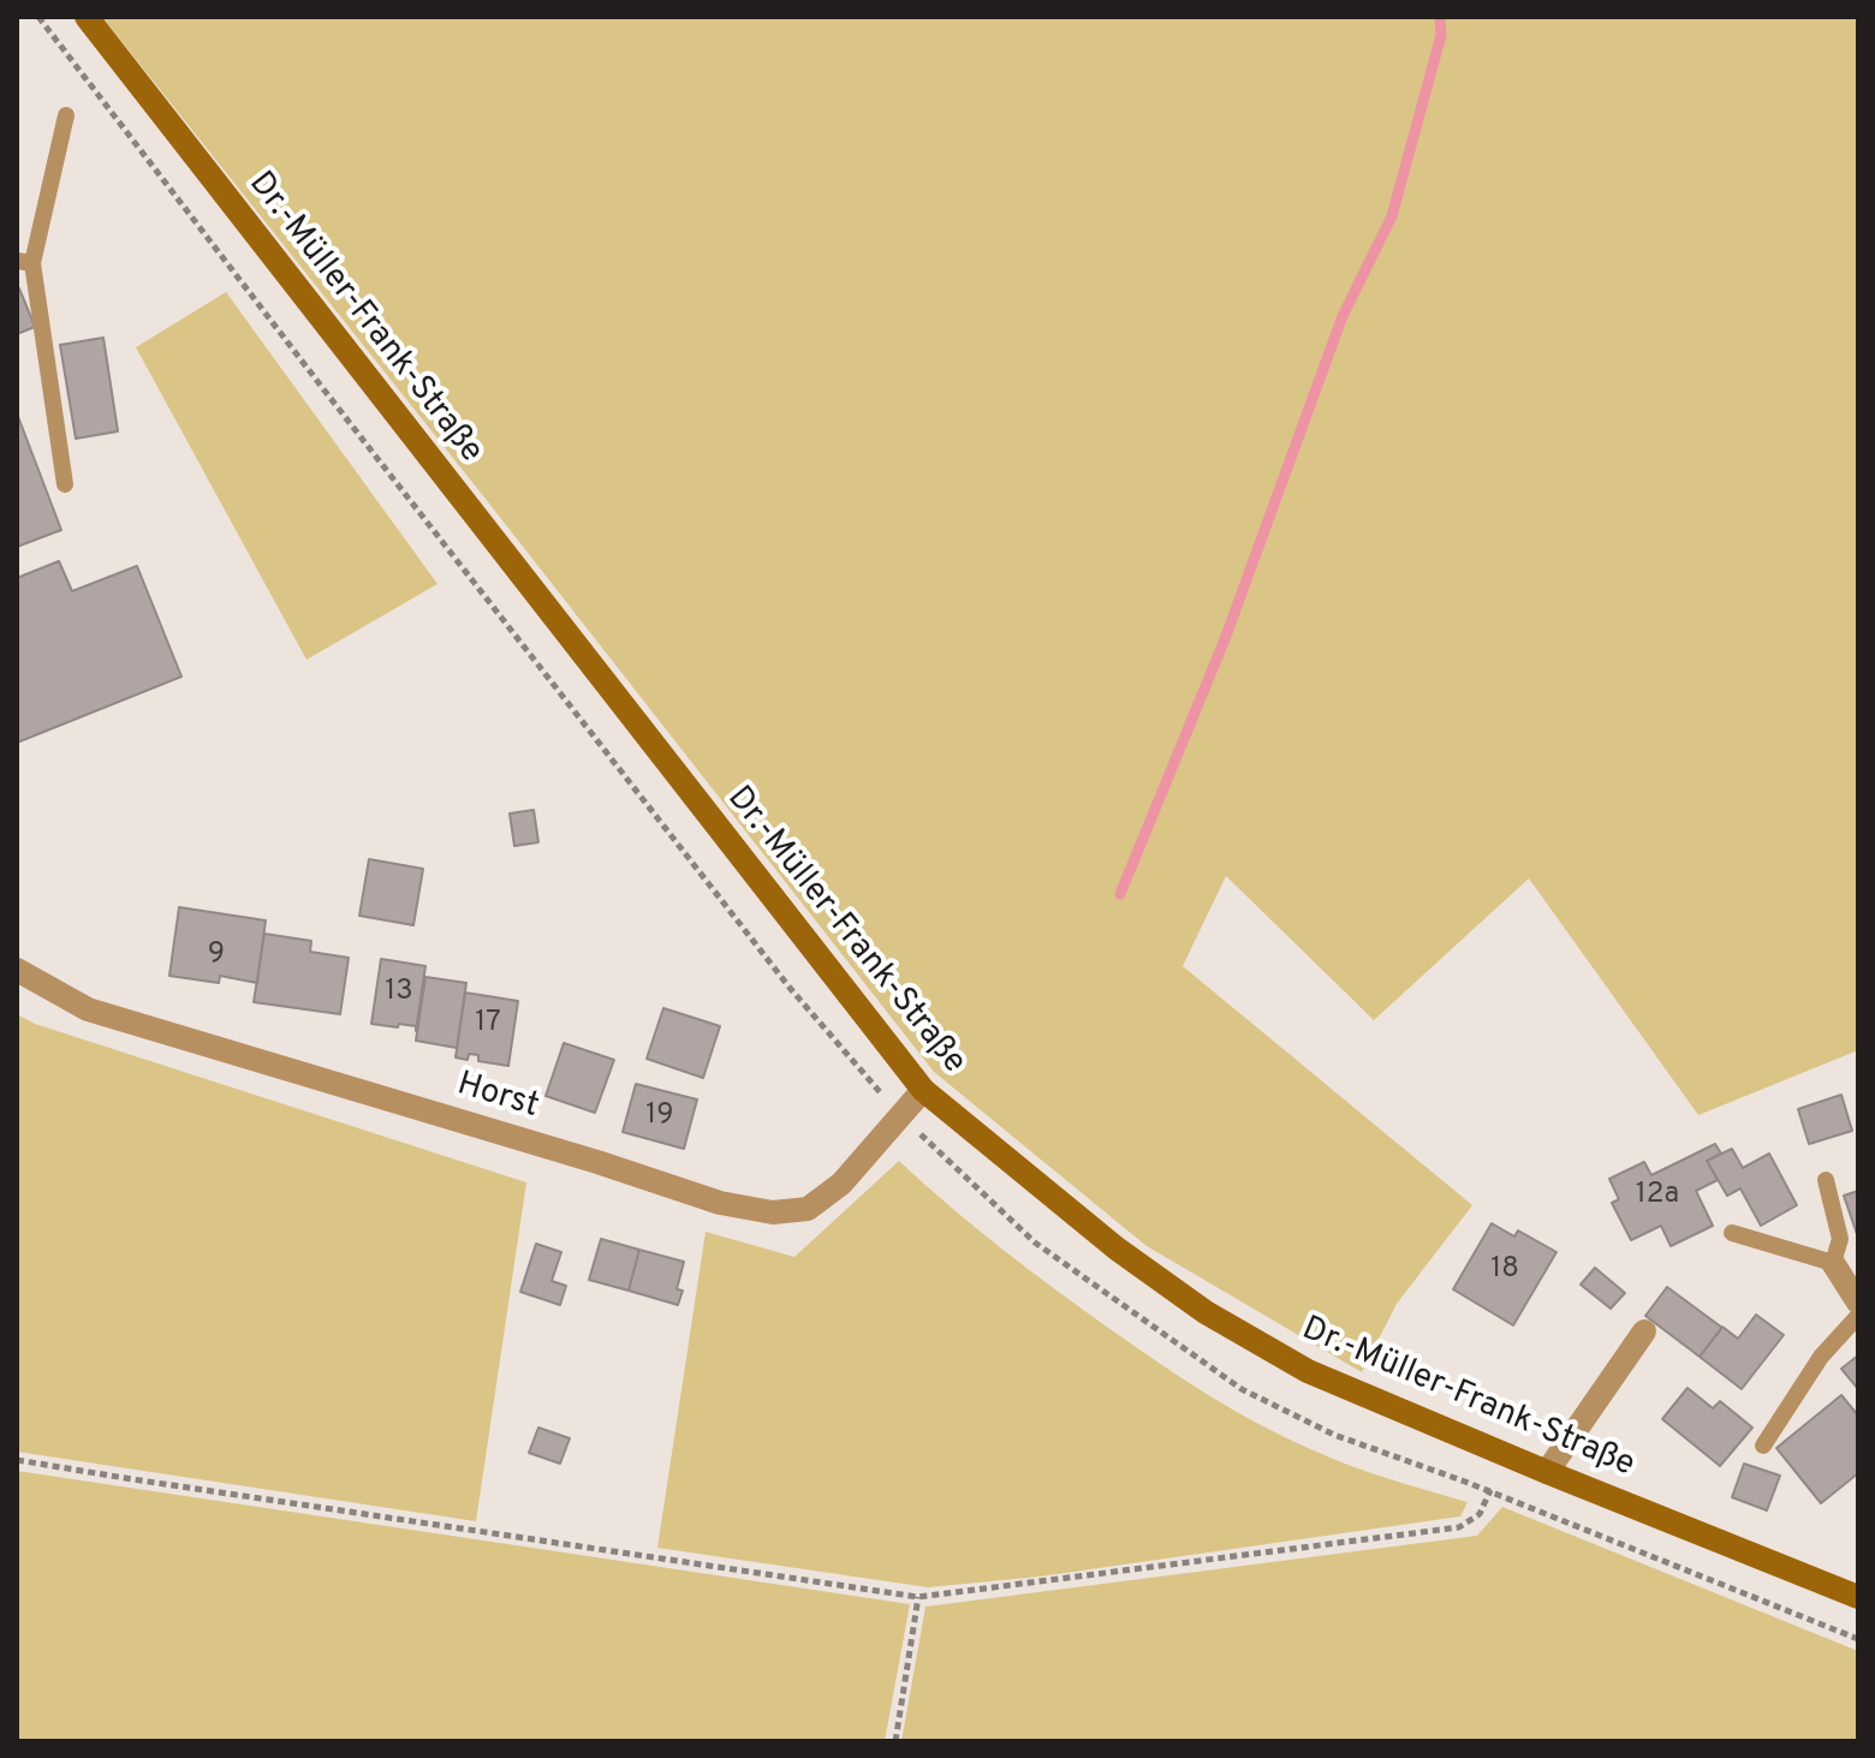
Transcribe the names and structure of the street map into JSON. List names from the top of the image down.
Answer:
{
  "streets": {
    "main road": ["Dr.-Müller-Frank-Straße"],
    "street": ["Horst"]
  },
  "crossings": [
    ["Dr.-Müller-Frank-Straße", "Horst"]
  ],
  "house_numbers": [
    "9",
    "13",
    "17",
    "19",
    "12a",
    "18"
  ]
}
